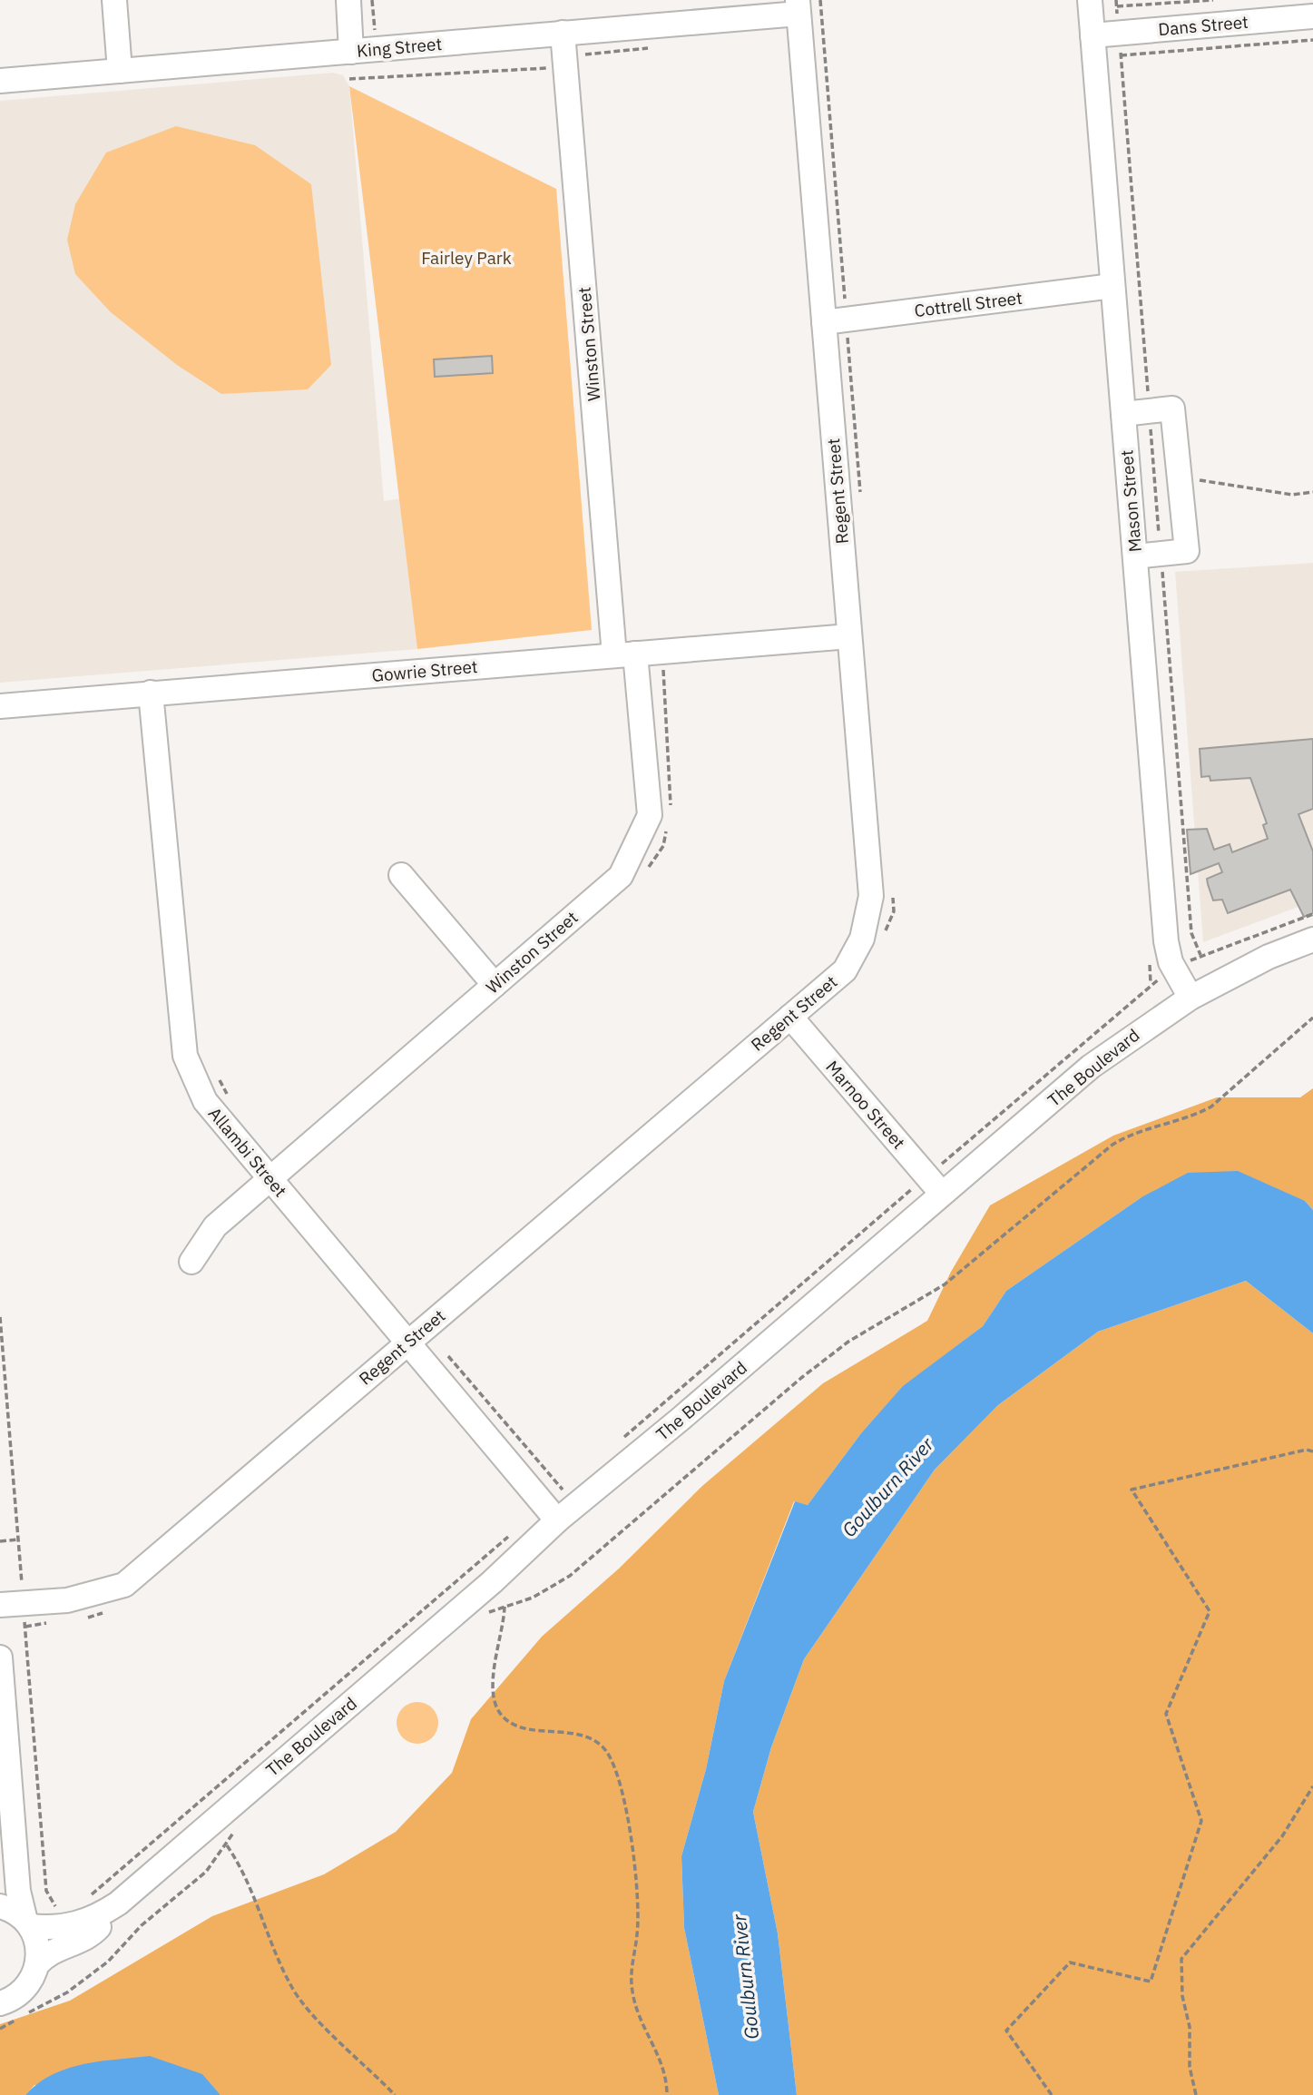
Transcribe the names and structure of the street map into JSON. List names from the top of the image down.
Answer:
{
  "streets": {
    "street": [
      "Dans Street",
      "King Street",
      "Cottrell Street",
      "Winston Street",
      "Regent Street",
      "Mason Street",
      "Gowrie Street",
      "The Boulevard",
      "Marnoo Street",
      "Allambi Street"
    ]
  },
  "crossings": [
    ["Dans Street", "Mason Street"],
    ["King Street", "Winston Street"],
    ["King Street", "Regent Street"],
    ["Cottrell Street", "Regent Street"],
    ["Cottrell Street", "Mason Street"],
    ["Winston Street", "Gowrie Street"],
    ["Winston Street", "Allambi Street"],
    ["Regent Street", "Gowrie Street"],
    ["Regent Street", "Marnoo Street"],
    ["Regent Street", "Allambi Street"],
    ["Mason Street", "The Boulevard"],
    ["Gowrie Street", "Allambi Street"],
    ["The Boulevard", "Marnoo Street"],
    ["The Boulevard", "Allambi Street"]
  ],
  "water": ["Goulburn River"],
  "parks": ["Fairley Park"]
}
